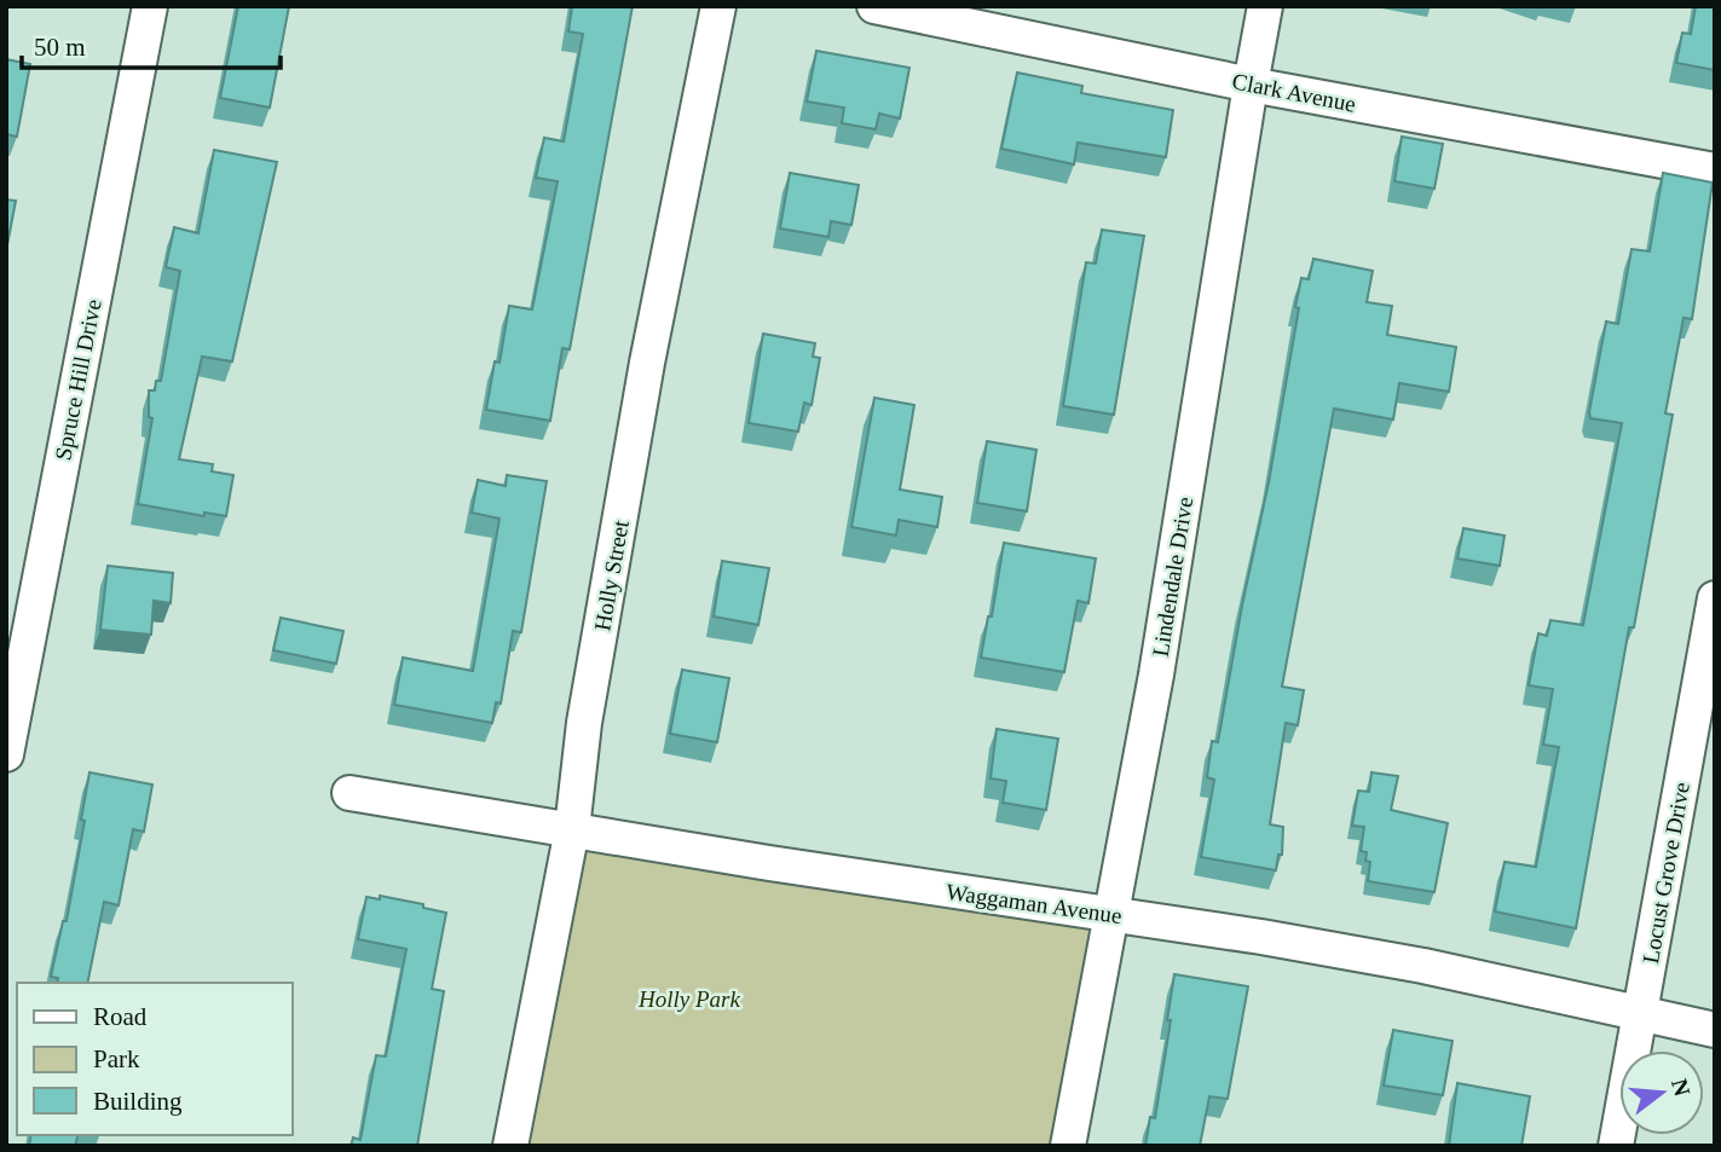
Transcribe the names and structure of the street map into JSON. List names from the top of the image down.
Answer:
{
  "streets": {
    "street": [
      "Clark Avenue",
      "Spruce Hill Drive",
      "Holly Street",
      "Lindendale Drive",
      "Locust Grove Drive",
      "Waggaman Avenue"
    ]
  },
  "crossings": [
    ["Clark Avenue", "Lindendale Drive"],
    ["Holly Street", "Waggaman Avenue"],
    ["Lindendale Drive", "Waggaman Avenue"],
    ["Locust Grove Drive", "Waggaman Avenue"]
  ],
  "parks": ["Holly Park"],
  "legend": ["Road", "Park", "Building"],
  "scale_bar": "50 m",
  "north": "right"
}
